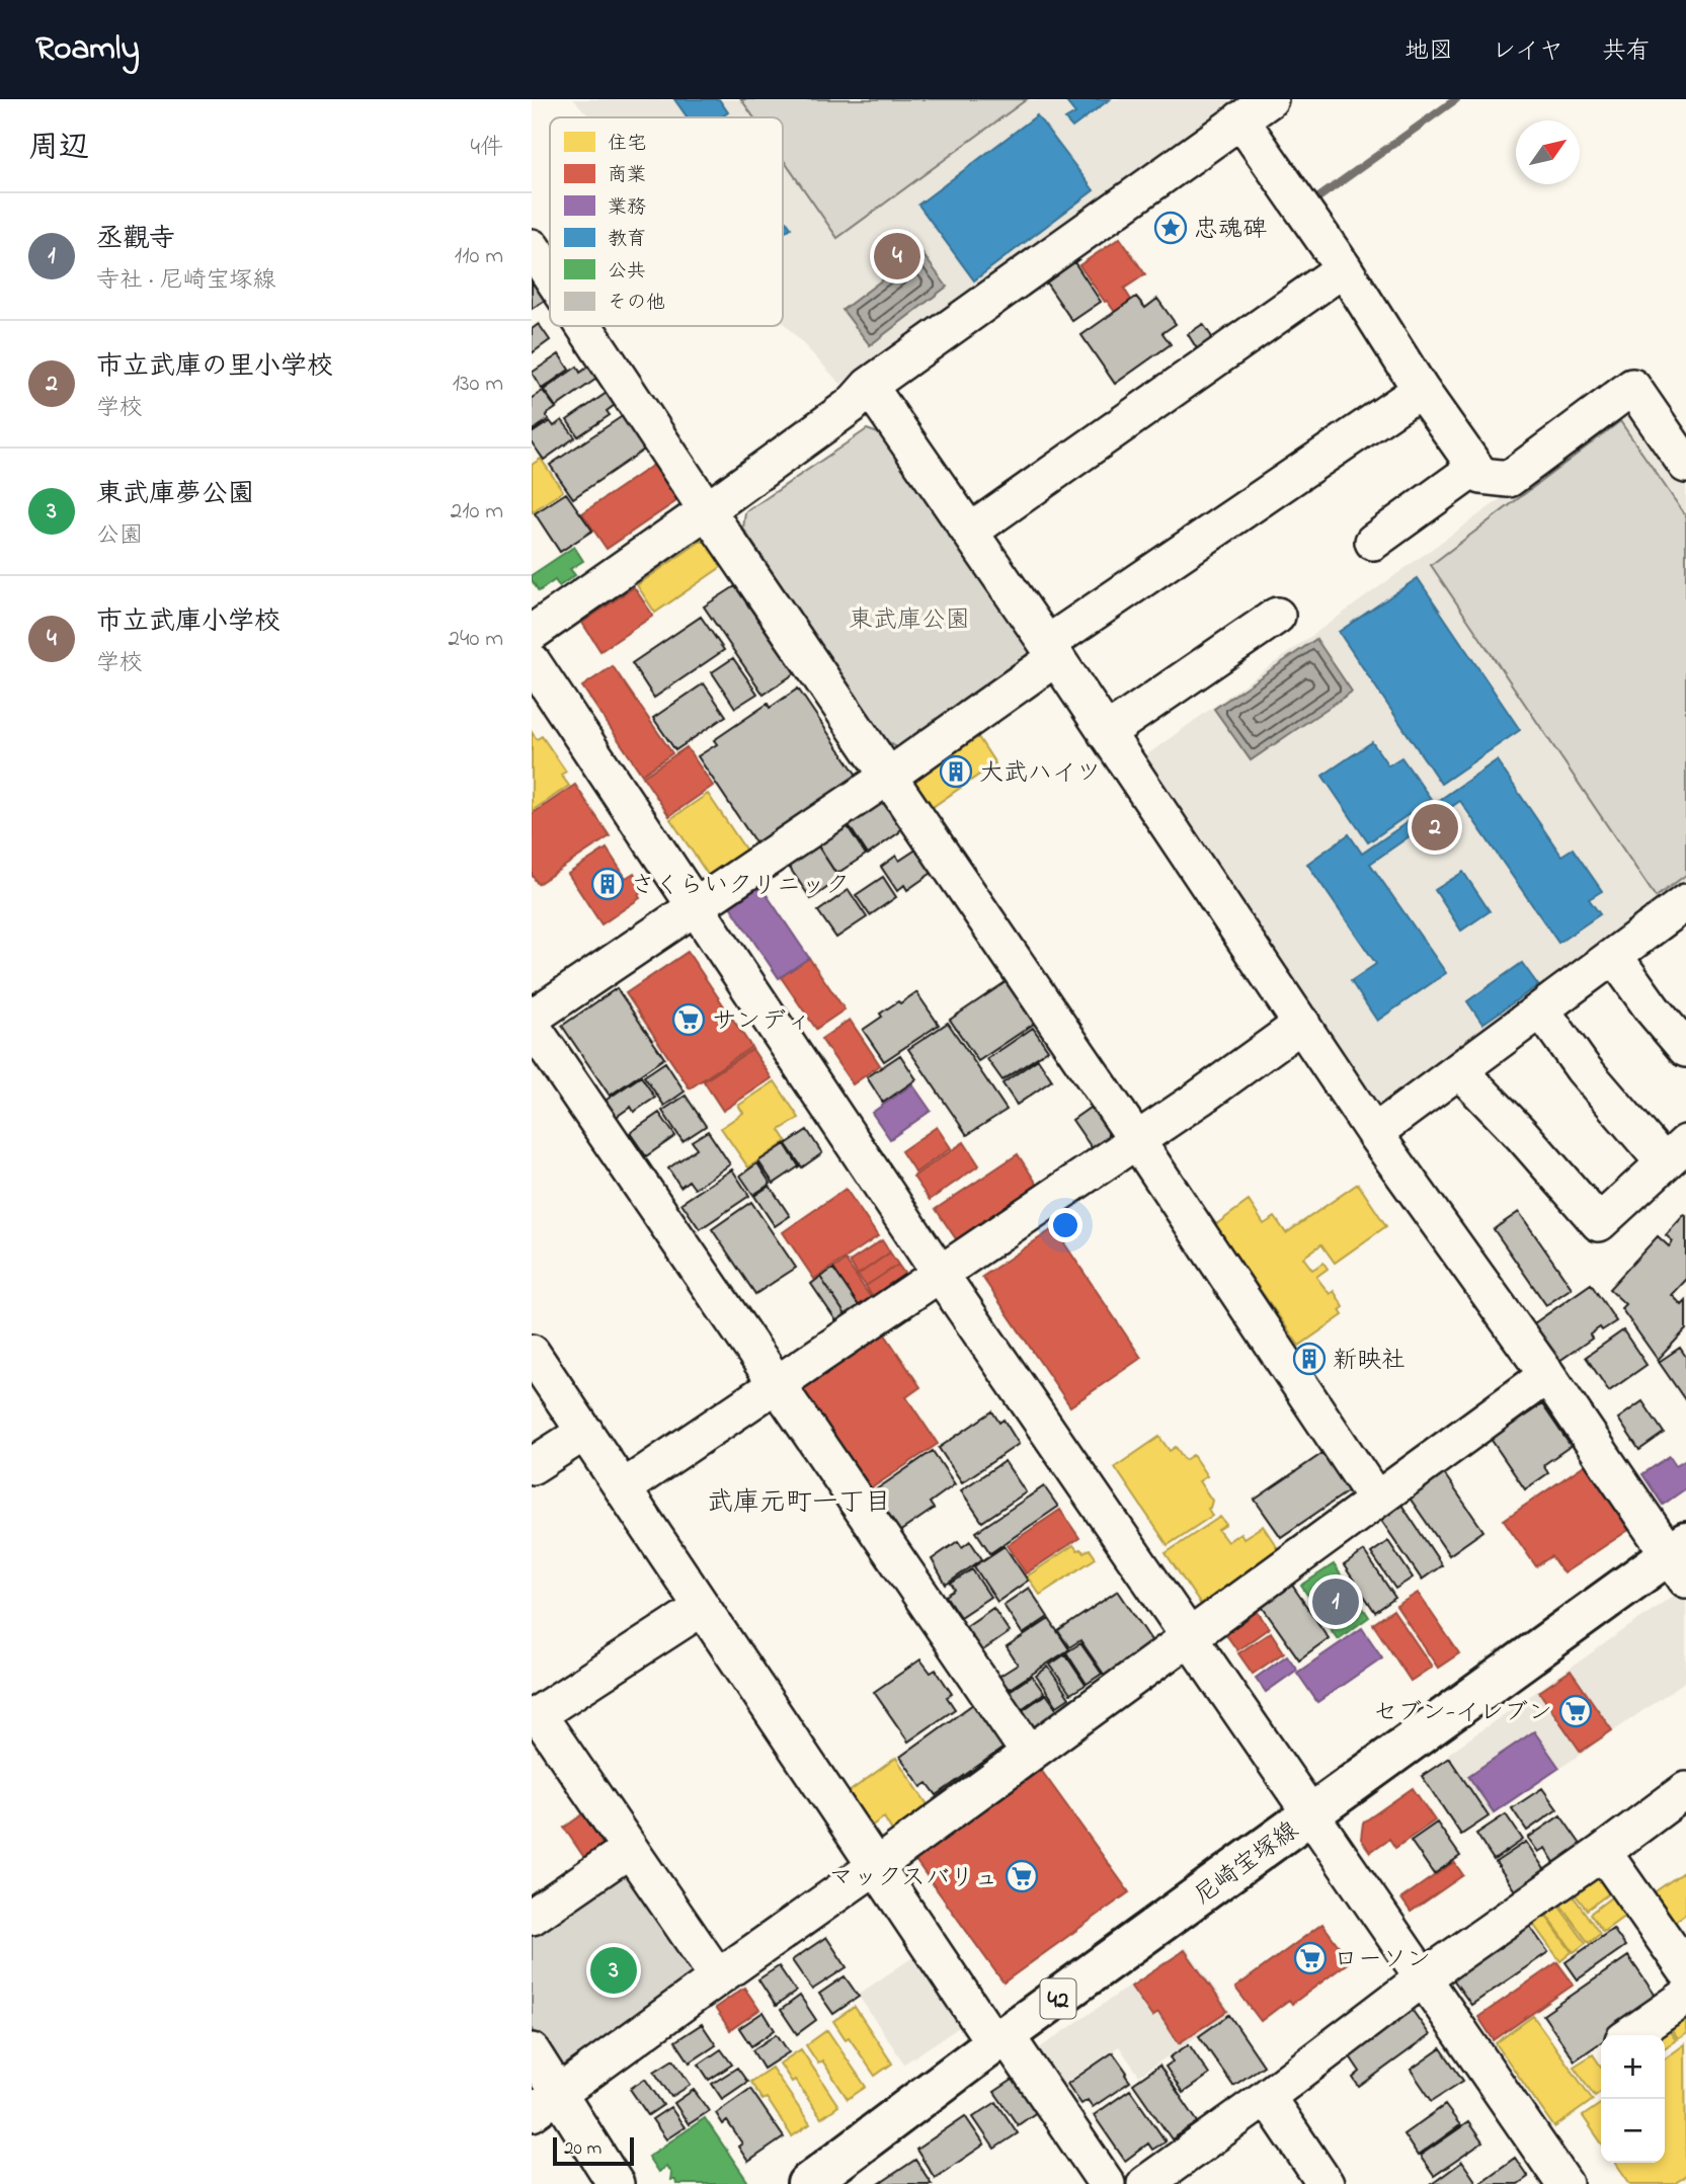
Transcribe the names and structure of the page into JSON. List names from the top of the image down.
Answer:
{
  "streets": {
    "main road": ["尼崎宝塚線", "42"]
  },
  "districts": ["武庫元町一丁目"],
  "parks": ["東武庫公園"],
  "places": {
    "place": ["忠魂碑"],
    "building": ["大武ハイツ", "さくらいクリニック", "新映社"],
    "supermarket": [
      "サンディ",
      "セブン-イレブン",
      "マックスバリュ",
      "ローソン"
    ]
  },
  "legend": [
    "住宅",
    "商業",
    "業務",
    "教育",
    "公共",
    "その他"
  ],
  "scale_bar": "20 m",
  "north": "top right",
  "page": {
    "header": "Roamly",
    "nav": ["地図", "レイヤ", "共有"],
    "heading": ["周辺", "4件"],
    "list": [
      {
        "mark": "1",
        "name": "丞觀寺",
        "note": "寺社 · 尼崎宝塚線",
        "value": "110 m"
      },
      {
        "mark": "2",
        "name": "市立武庫の里小学校",
        "note": "学校",
        "value": "130 m"
      },
      {
        "mark": "3",
        "name": "東武庫夢公園",
        "note": "公園",
        "value": "210 m"
      },
      {
        "mark": "4",
        "name": "市立武庫小学校",
        "note": "学校",
        "value": "240 m"
      }
    ],
    "pins": [
      "4",
      "2",
      "1",
      "3"
    ],
    "map_buttons": ["+", "−"],
    "scale": "20 m"
  }
}
